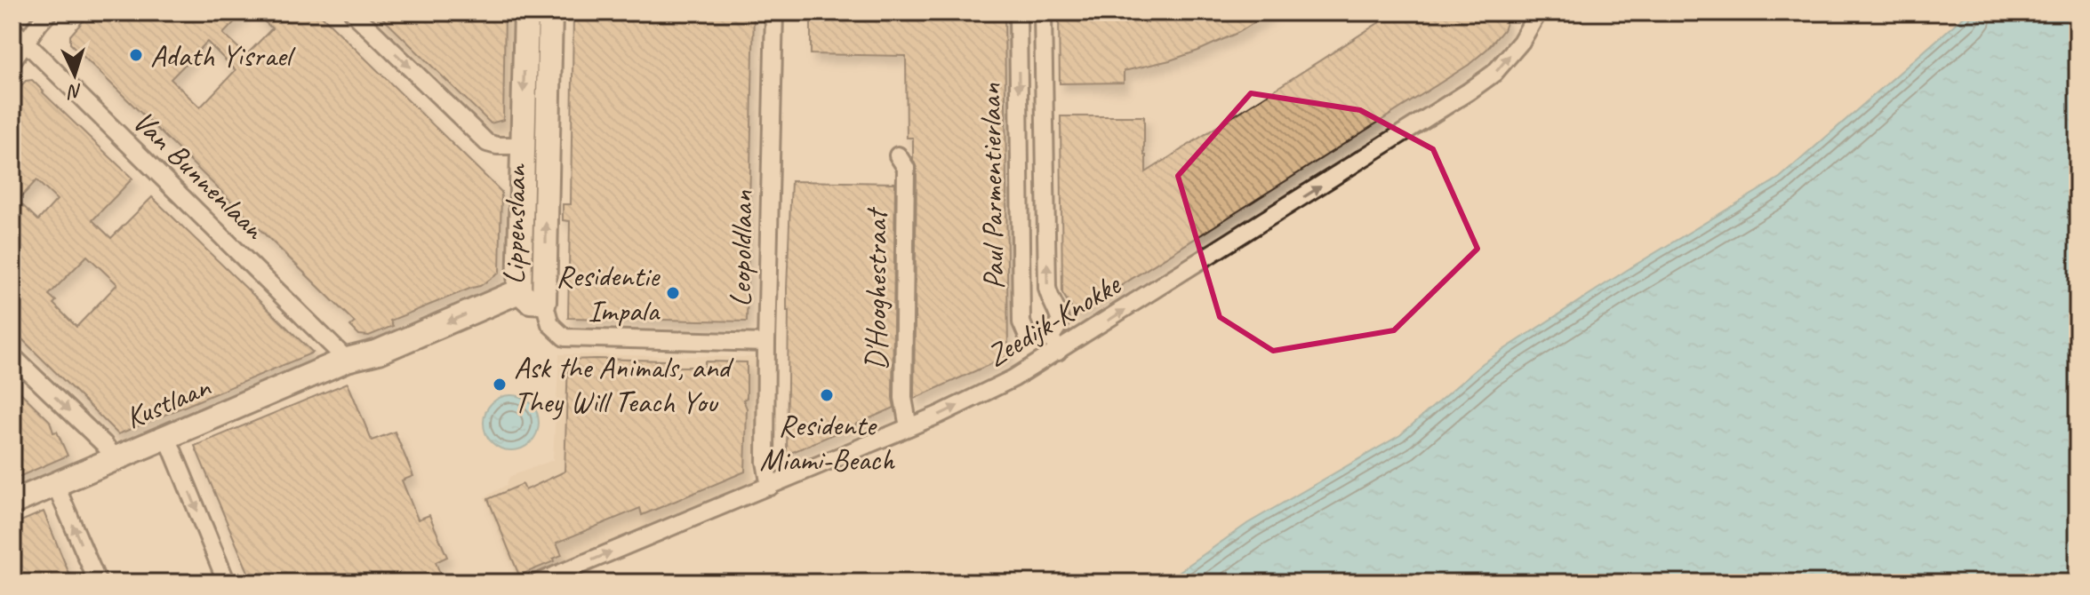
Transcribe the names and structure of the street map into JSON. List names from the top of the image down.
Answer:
{
  "streets": {
    "street": [
      "Van Bunnenlaan",
      "Paul Parmentierlaan",
      "Lippenslaan",
      "Leopoldlaan",
      "D'Hooghestraat",
      "Zeedijk-Knokke",
      "Kustlaan"
    ]
  },
  "crossings": [
    ["Van Bunnenlaan", "Kustlaan"],
    ["Lippenslaan", "Kustlaan"],
    ["Leopoldlaan", "Zeedijk-Knokke"],
    ["D'Hooghestraat", "Zeedijk-Knokke"]
  ],
  "one_way": ["Zeedijk-Knokke"],
  "places": [
    "Adath Yisrael",
    "Residentie Impala",
    "Ask the Animals, and They Will Teach You",
    "Residente Miami-Beach"
  ],
  "north": "bottom"
}
